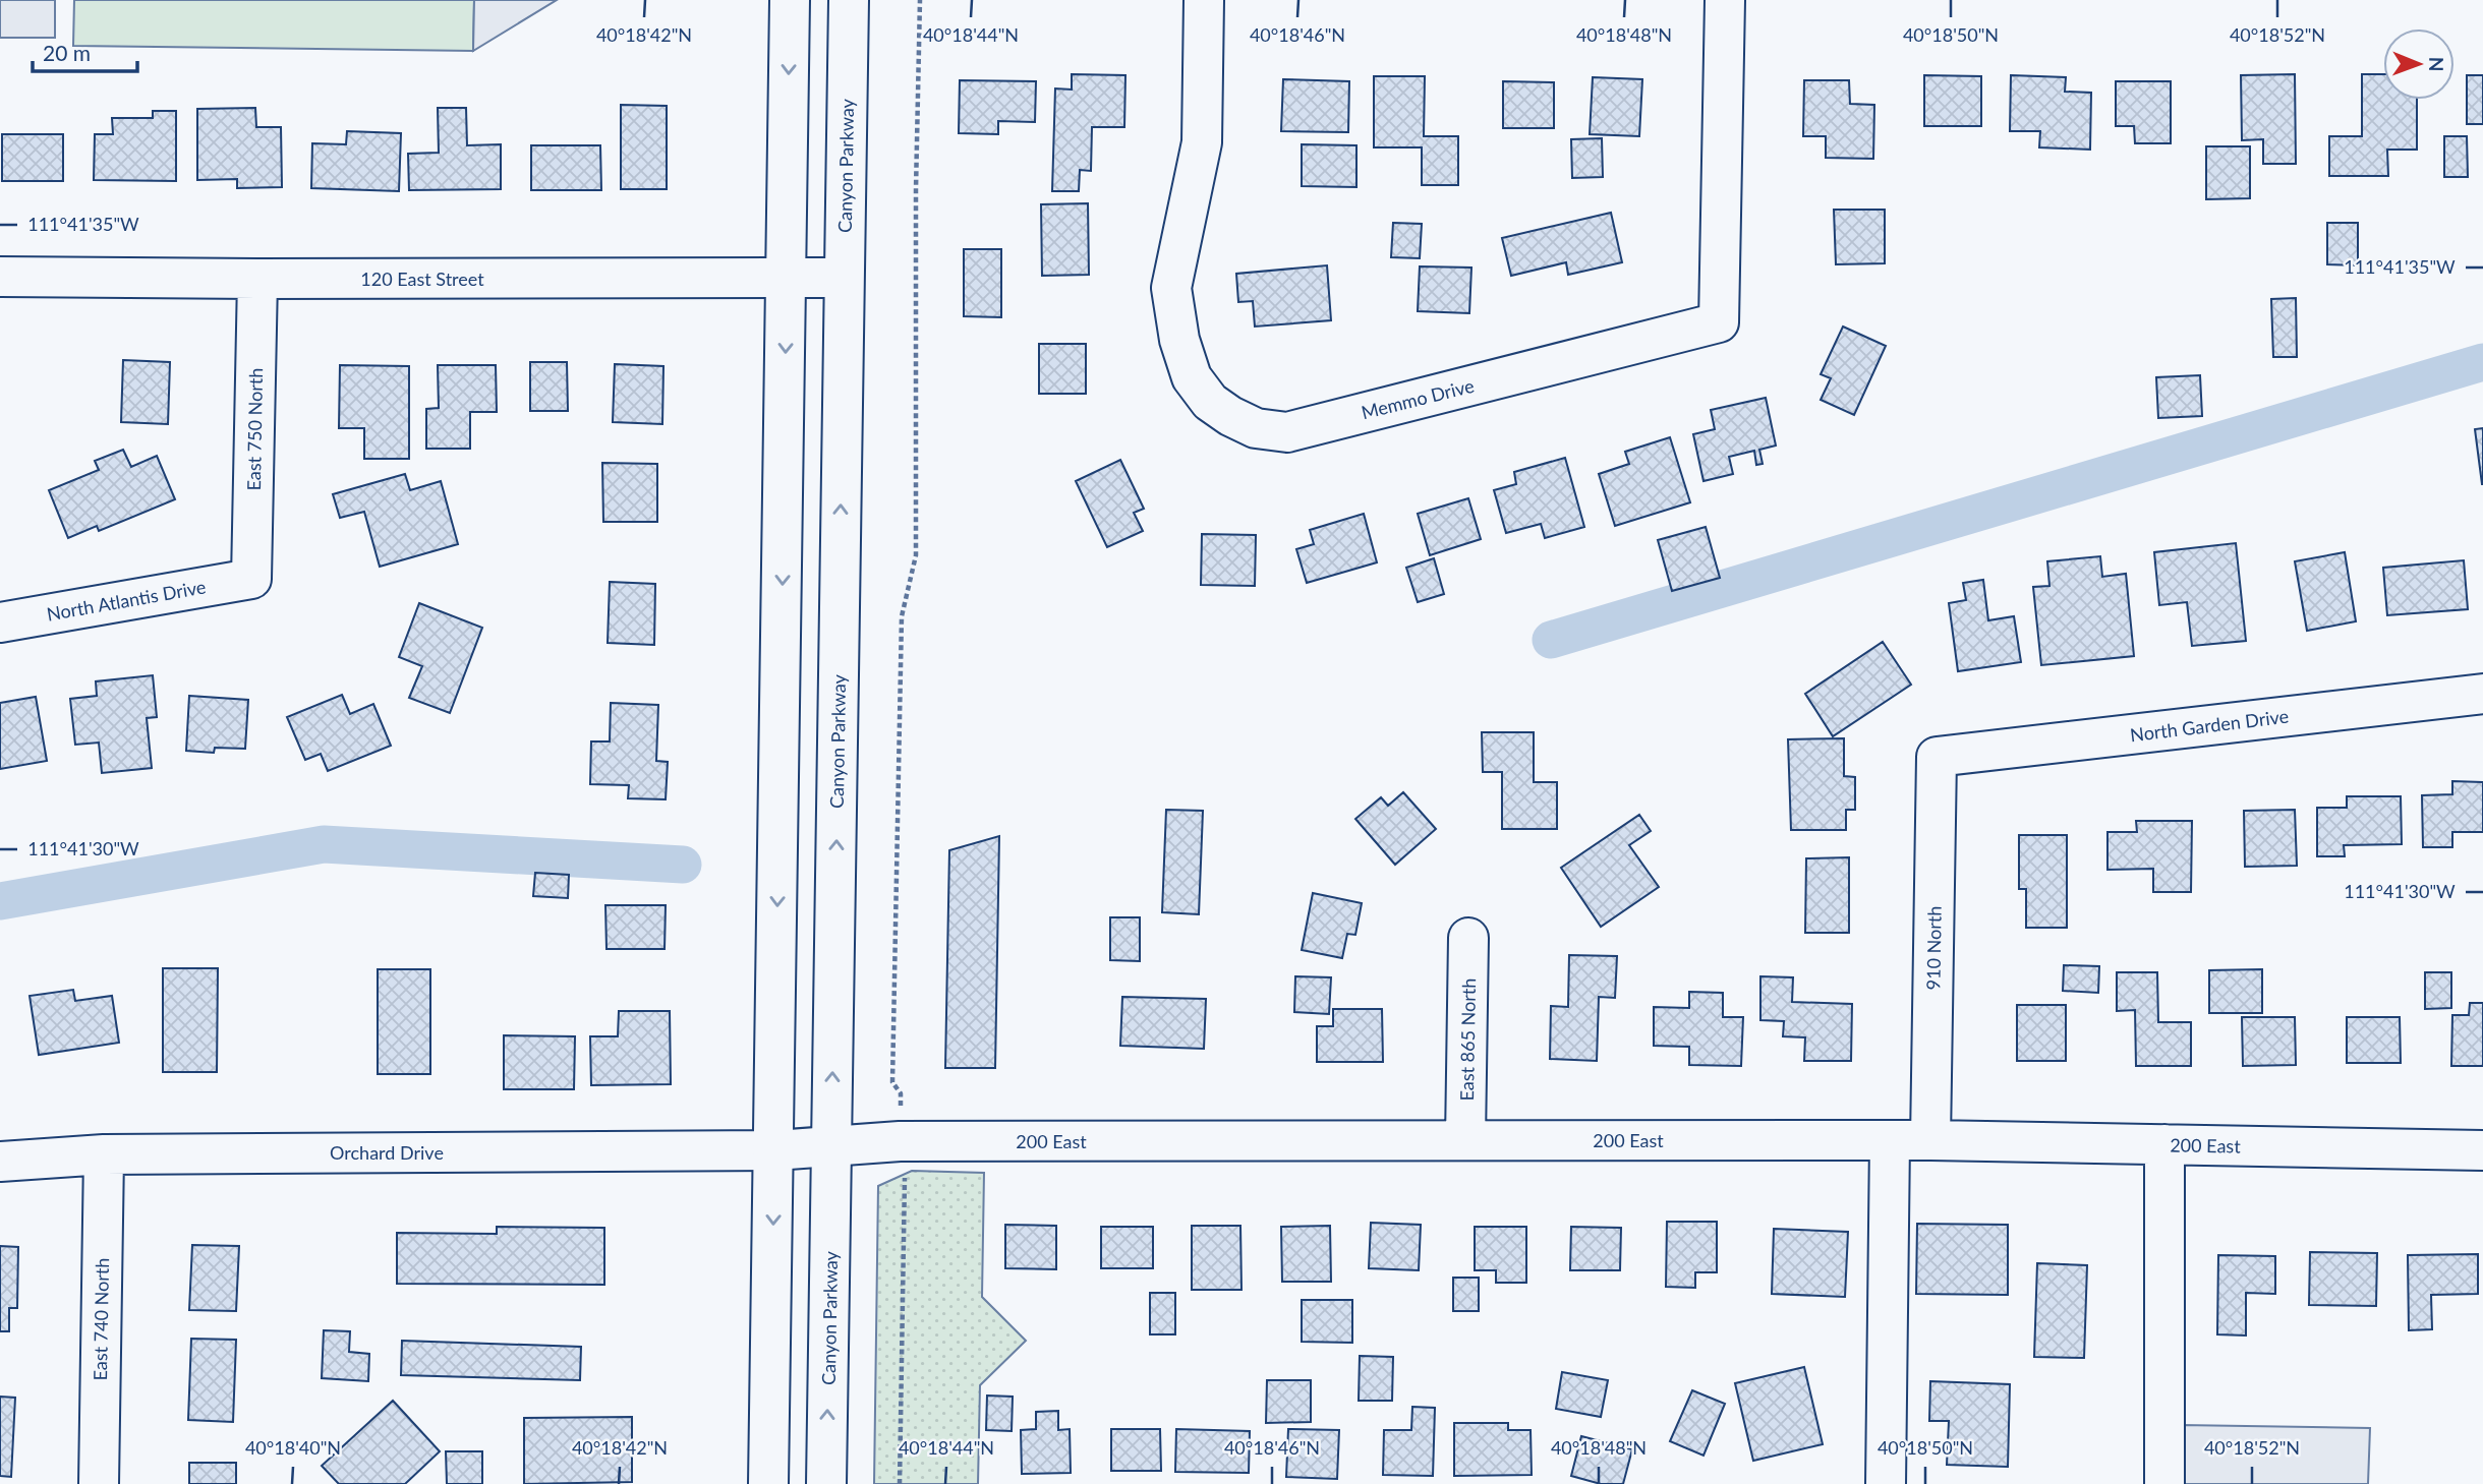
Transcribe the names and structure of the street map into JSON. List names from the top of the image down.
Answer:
{
  "streets": {
    "main road": [
      "Canyon Parkway",
      "120 East Street",
      "Memmo Drive",
      "East 750 North",
      "North Atlantis Drive",
      "North Garden Drive",
      "910 North",
      "East 865 North",
      "200 East",
      "Orchard Drive",
      "East 740 North"
    ]
  },
  "crossings": [
    ["Canyon Parkway", "120 East Street"],
    ["Canyon Parkway", "200 East"],
    ["120 East Street", "East 750 North"],
    ["East 750 North", "North Atlantis Drive"],
    ["North Garden Drive", "910 North"],
    ["910 North", "200 East"],
    ["East 865 North", "200 East"],
    ["200 East", "Orchard Drive"],
    ["Orchard Drive", "East 740 North"]
  ],
  "scale_bar": "20 m",
  "north": "right",
  "coordinates": [
    "40°18'42\"N",
    "40°18'44\"N",
    "40°18'46\"N",
    "40°18'48\"N",
    "40°18'50\"N",
    "40°18'52\"N",
    "111°41'35\"W",
    "111°41'30\"W",
    "40°18'40\"N"
  ]
}
